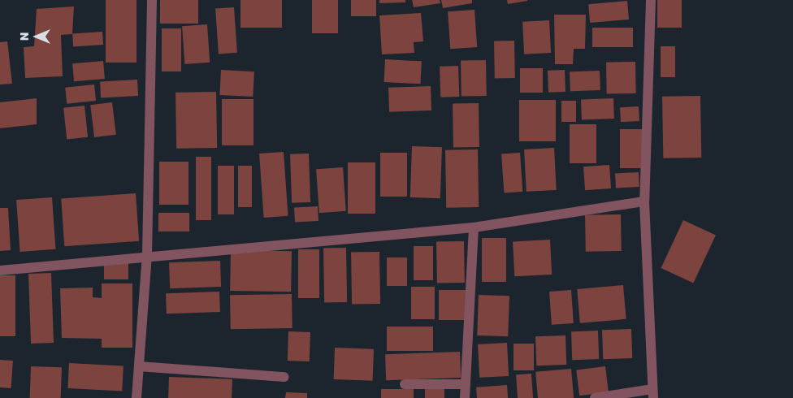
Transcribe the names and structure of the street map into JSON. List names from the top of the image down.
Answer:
{
  "north": "left"
}
